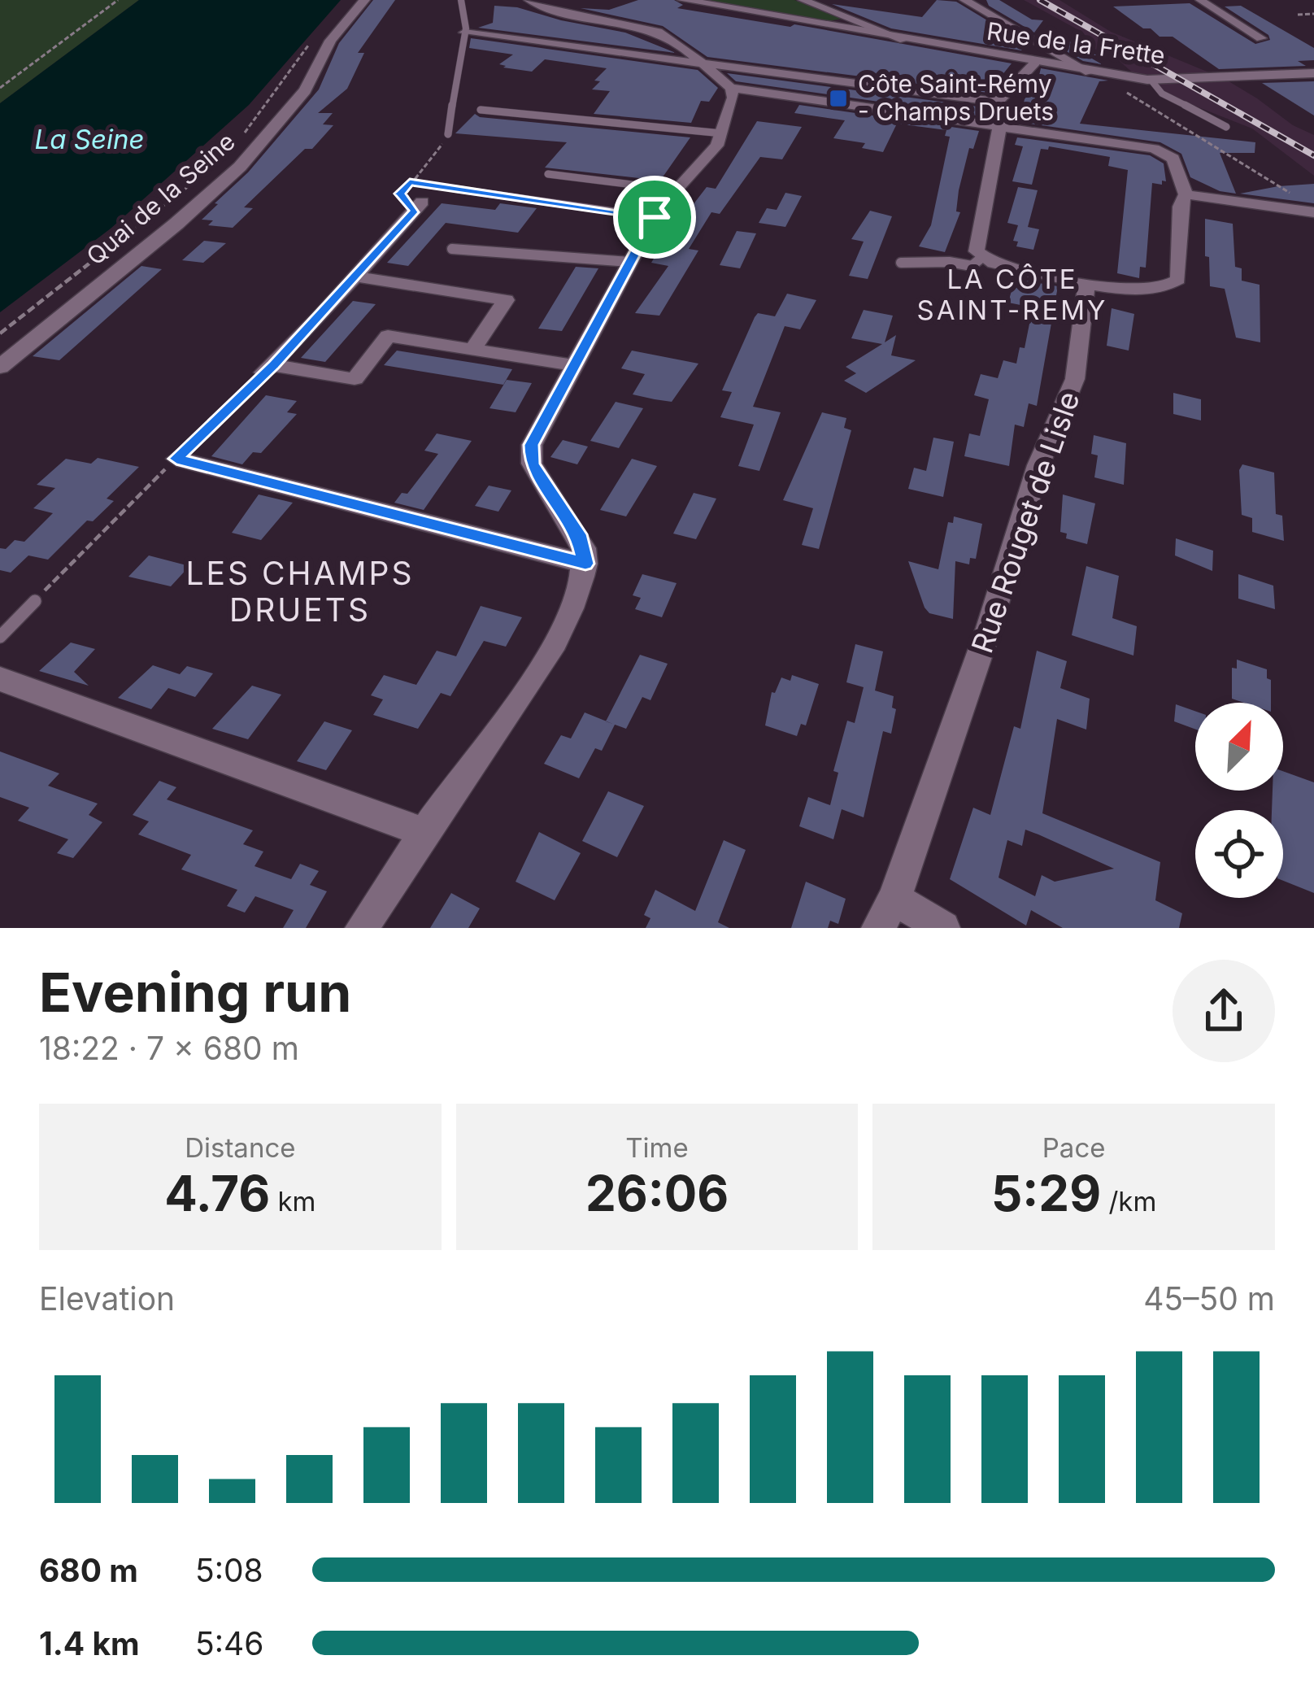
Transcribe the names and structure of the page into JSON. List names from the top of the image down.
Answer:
{
  "streets": {
    "street": ["Rue de la Frette", "Quai de la Seine", "Rue Rouget de Lisle"]
  },
  "districts": ["LA CÔTE SAINT-REMY", "LES CHAMPS DRUETS"],
  "water": ["La Seine"],
  "places": {
    "transit": ["Côte Saint-Rémy - Champs Druets"]
  },
  "north": "top right",
  "page": {
    "heading": ["Evening run", "18:22 · 7 × 680 m"],
    "stats": [
      ["Distance", "4.76 km"],
      ["Time", "26:06"],
      ["Pace", "5:29 /km"]
    ],
    "chart": ["Elevation", "45–50 m"],
    "list": [
      {
        "name": "680 m",
        "note": "5:08"
      },
      {
        "name": "1.4 km",
        "note": "5:46"
      }
    ]
  }
}
